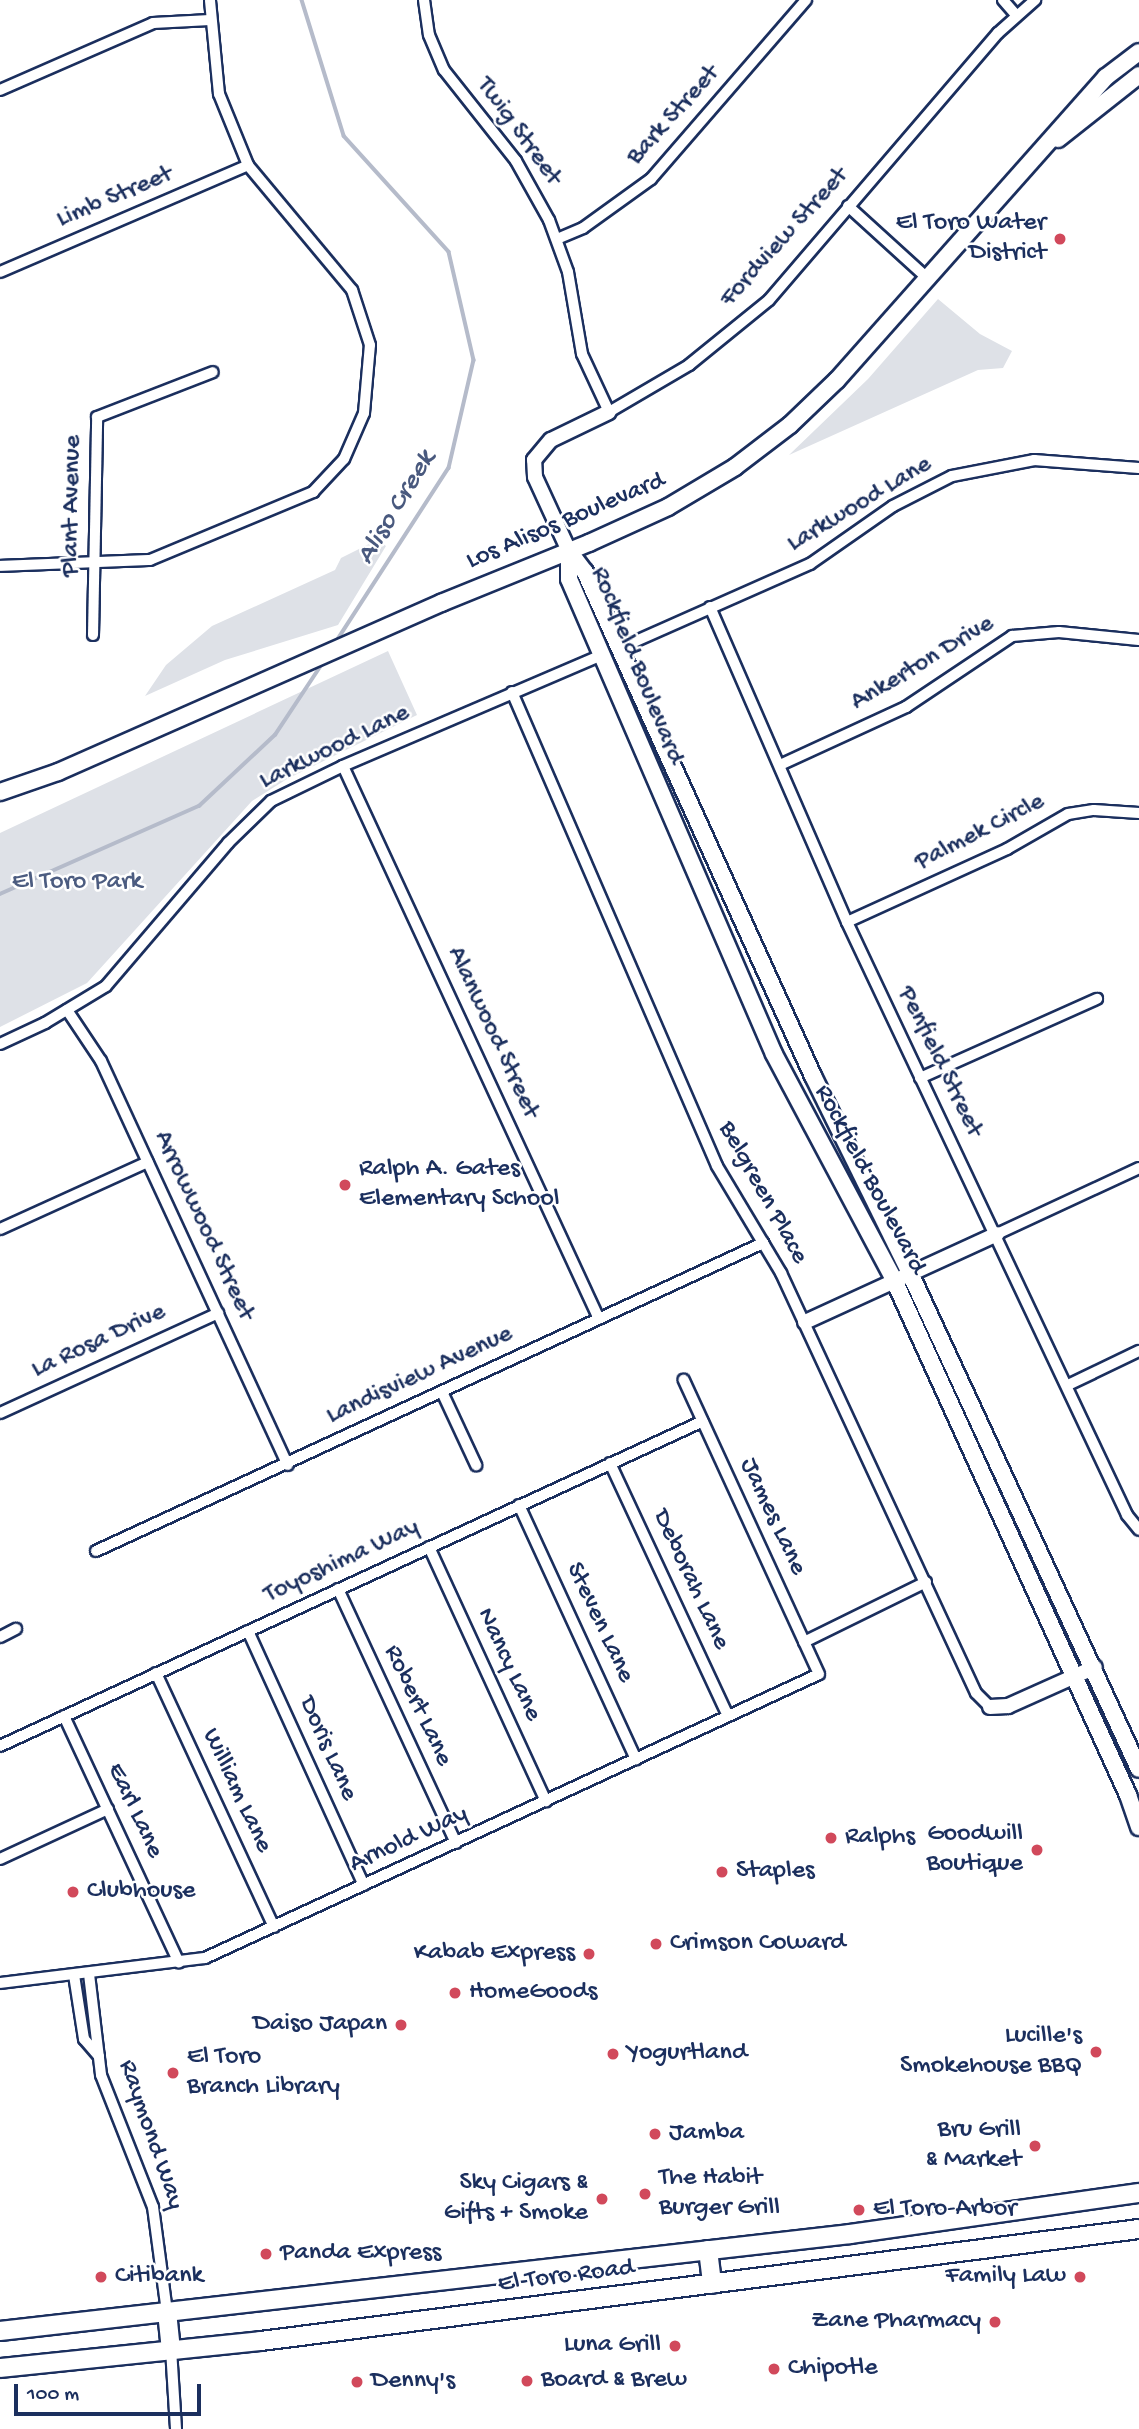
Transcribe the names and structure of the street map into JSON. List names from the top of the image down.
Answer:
{
  "streets": {
    "main road": ["Los Alisos Boulevard", "Rockfield Boulevard", "El Toro Road"],
    "street": [
      "Bark Street",
      "Twig Street",
      "Limb Street",
      "Fordview Street",
      "Larkwood Lane",
      "Plant Avenue",
      "Ankerton Drive",
      "Palmek Circle",
      "Alanwood Street",
      "Penfield Street",
      "Belgreen Place",
      "Arrowwood Street",
      "La Rosa Drive",
      "Landisview Avenue",
      "James Lane",
      "Toyoshima Way",
      "Deborah Lane",
      "Steven Lane",
      "Nancy Lane",
      "Robert Lane",
      "Doris Lane",
      "William Lane",
      "Earl Lane",
      "Arnold Way",
      "Raymond Way"
    ]
  },
  "crossings": [
    ["Bark Street", "Twig Street"],
    ["Twig Street", "Fordview Street"],
    ["Fordview Street", "Rockfield Boulevard"],
    ["Larkwood Lane", "Rockfield Boulevard"],
    ["Larkwood Lane", "Alanwood Street"],
    ["Larkwood Lane", "Penfield Street"],
    ["Larkwood Lane", "Belgreen Place"],
    ["Larkwood Lane", "Arrowwood Street"],
    ["Los Alisos Boulevard", "Rockfield Boulevard"],
    ["Ankerton Drive", "Penfield Street"],
    ["Palmek Circle", "Penfield Street"],
    ["Alanwood Street", "Landisview Avenue"],
    ["Belgreen Place", "Landisview Avenue"],
    ["Arrowwood Street", "La Rosa Drive"],
    ["Arrowwood Street", "Landisview Avenue"],
    ["James Lane", "Toyoshima Way"],
    ["James Lane", "Arnold Way"],
    ["Toyoshima Way", "Deborah Lane"],
    ["Toyoshima Way", "Steven Lane"],
    ["Toyoshima Way", "Nancy Lane"],
    ["Toyoshima Way", "Robert Lane"],
    ["Toyoshima Way", "Doris Lane"],
    ["Toyoshima Way", "William Lane"],
    ["Toyoshima Way", "Earl Lane"],
    ["Deborah Lane", "Arnold Way"],
    ["Steven Lane", "Arnold Way"],
    ["Nancy Lane", "Arnold Way"],
    ["Robert Lane", "Arnold Way"],
    ["Doris Lane", "Arnold Way"],
    ["William Lane", "Arnold Way"],
    ["Earl Lane", "Arnold Way"],
    ["Arnold Way", "Raymond Way"],
    ["Raymond Way", "El Toro Road"]
  ],
  "water": ["Aliso Creek"],
  "parks": ["El Toro Park"],
  "places": [
    "El Toro Water District",
    "Ralph A. Gates Elementary School",
    "Ralphs",
    "Goodwill Boutique",
    "Staples",
    "Clubhouse",
    "Crimson Coward",
    "Kabab Express",
    "HomeGoods",
    "Daiso Japan",
    "Lucille's Smokehouse BBQ",
    "Yogurtland",
    "El Toro Branch Library",
    "Jamba",
    "Bru Grill & Market",
    "The Habit Burger Grill",
    "Sky Cigars & Gifts + Smoke",
    "El Toro-Arbor",
    "Panda Express",
    "Citibank",
    "Family Law",
    "Zane Pharmacy",
    "Luna Grill",
    "Chipotle",
    "Board & Brew",
    "Denny's"
  ],
  "scale_bar": "100 m"
}
